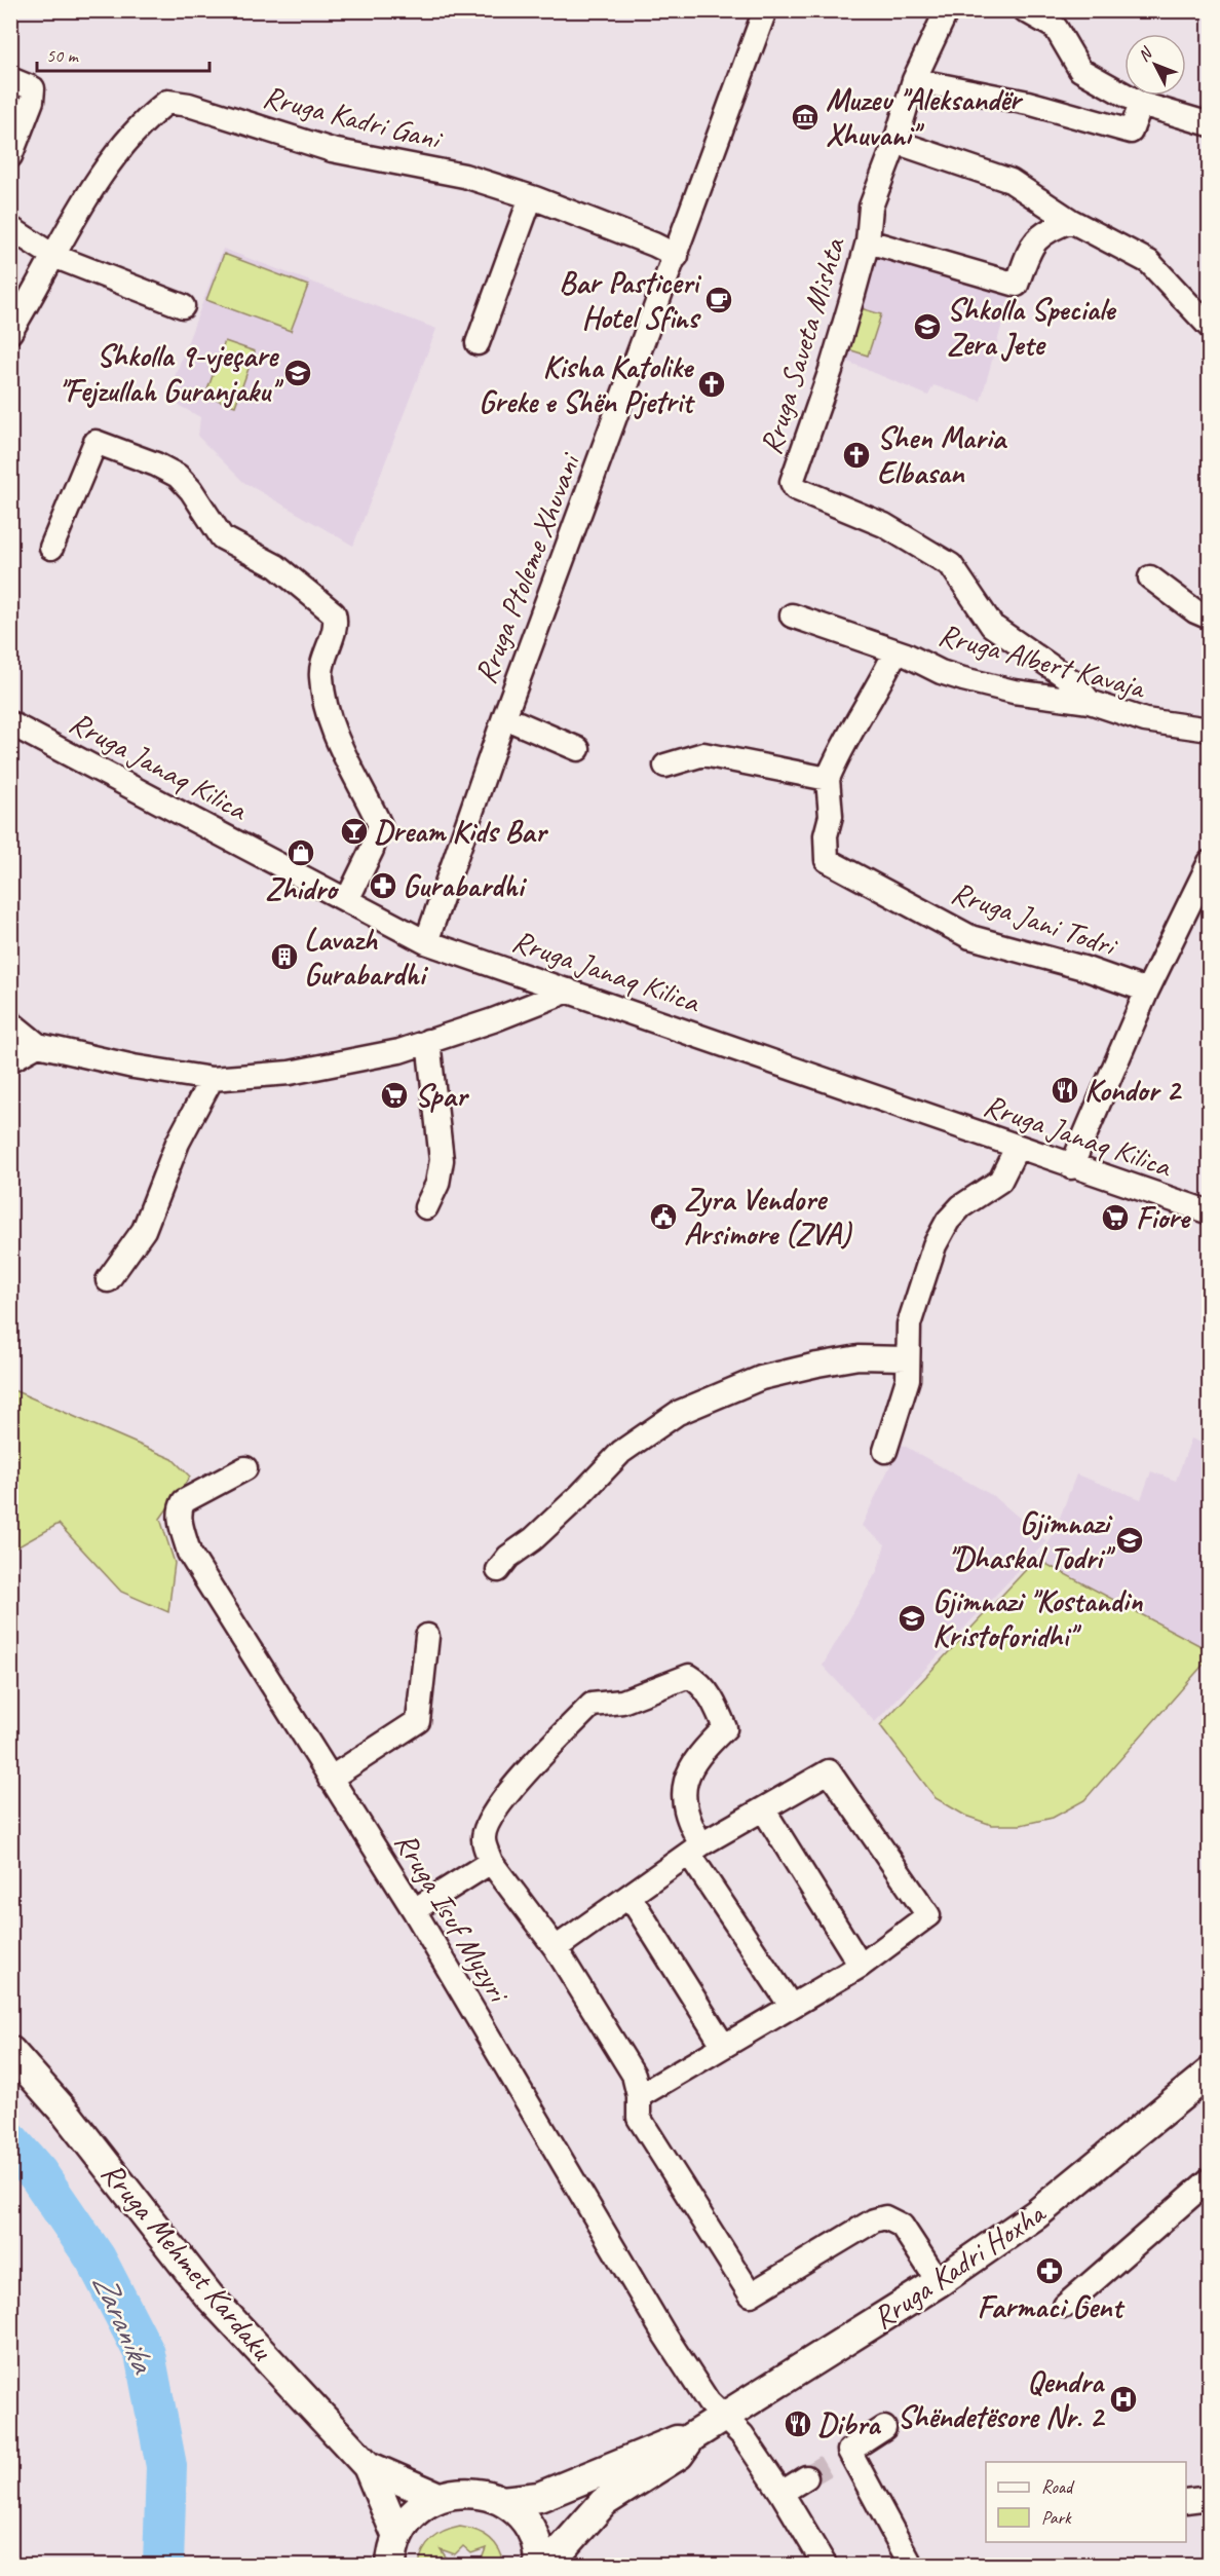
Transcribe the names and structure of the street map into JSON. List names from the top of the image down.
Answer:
{
  "streets": {
    "main road": ["Rruga Mehmet Kardaku", "Rruga Kadri Hoxha"],
    "street": [
      "Rruga Kadri Gani",
      "Rruga Saveta Mishta",
      "Rruga Ptoleme Xhuvani",
      "Rruga Albert Kavaja",
      "Rruga Janaq Kilica",
      "Rruga Jani Todri",
      "Rruga Isuf Myzyri"
    ]
  },
  "crossings": [
    ["Rruga Kadri Gani", "Rruga Ptoleme Xhuvani"],
    ["Rruga Saveta Mishta", "Rruga Albert Kavaja"],
    ["Rruga Ptoleme Xhuvani", "Rruga Janaq Kilica"],
    ["Rruga Isuf Myzyri", "Rruga Kadri Hoxha"]
  ],
  "water": ["Zaranika"],
  "places": {
    "museum": ["Muzeu \"Aleksandër Xhuvani\""],
    "cafe": ["Bar Pasticeri Hotel Sfins"],
    "school or university": [
      "Shkolla Speciale Zera Jete",
      "Shkolla 9-vjeçare \"Fejzullah Guranjaku\"",
      "Gjimnazi \"Dhaskal Todri\"",
      "Gjimnazi \"Kostandin Kristoforidhi\""
    ],
    "church": ["Kisha Katolike Greke e Shën Pjetrit", "Shen Maria Elbasan"],
    "bar": ["Dream Kids Bar"],
    "shop": ["Zhidro"],
    "pharmacy": ["Gurabardhi", "Farmaci Gent"],
    "building": ["Lavazh Gurabardhi"],
    "restaurant": ["Kondor 2", "Dibra"],
    "supermarket": ["Spar", "Fiore"],
    "public building": ["Zyra Vendore Arsimore (ZVA)"],
    "hospital": ["Qendra Shëndetësore Nr. 2"]
  },
  "legend": ["Road", "Park"],
  "scale_bar": "50 m",
  "north": "top left"
}
